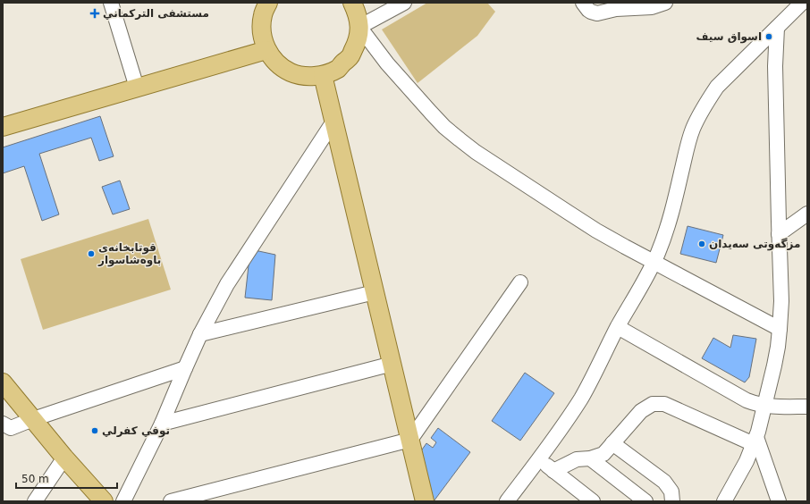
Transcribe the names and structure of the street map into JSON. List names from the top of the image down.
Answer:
{
  "places": {
    "health": ["مستشفى التركماني"],
    "other": [
      "اسواق سيف",
      "مزگەوتی سەیدان",
      "قوتابخانەی باوەشاسوار",
      "توفي كفرلي"
    ]
  },
  "scale_bar": "50 m"
}
